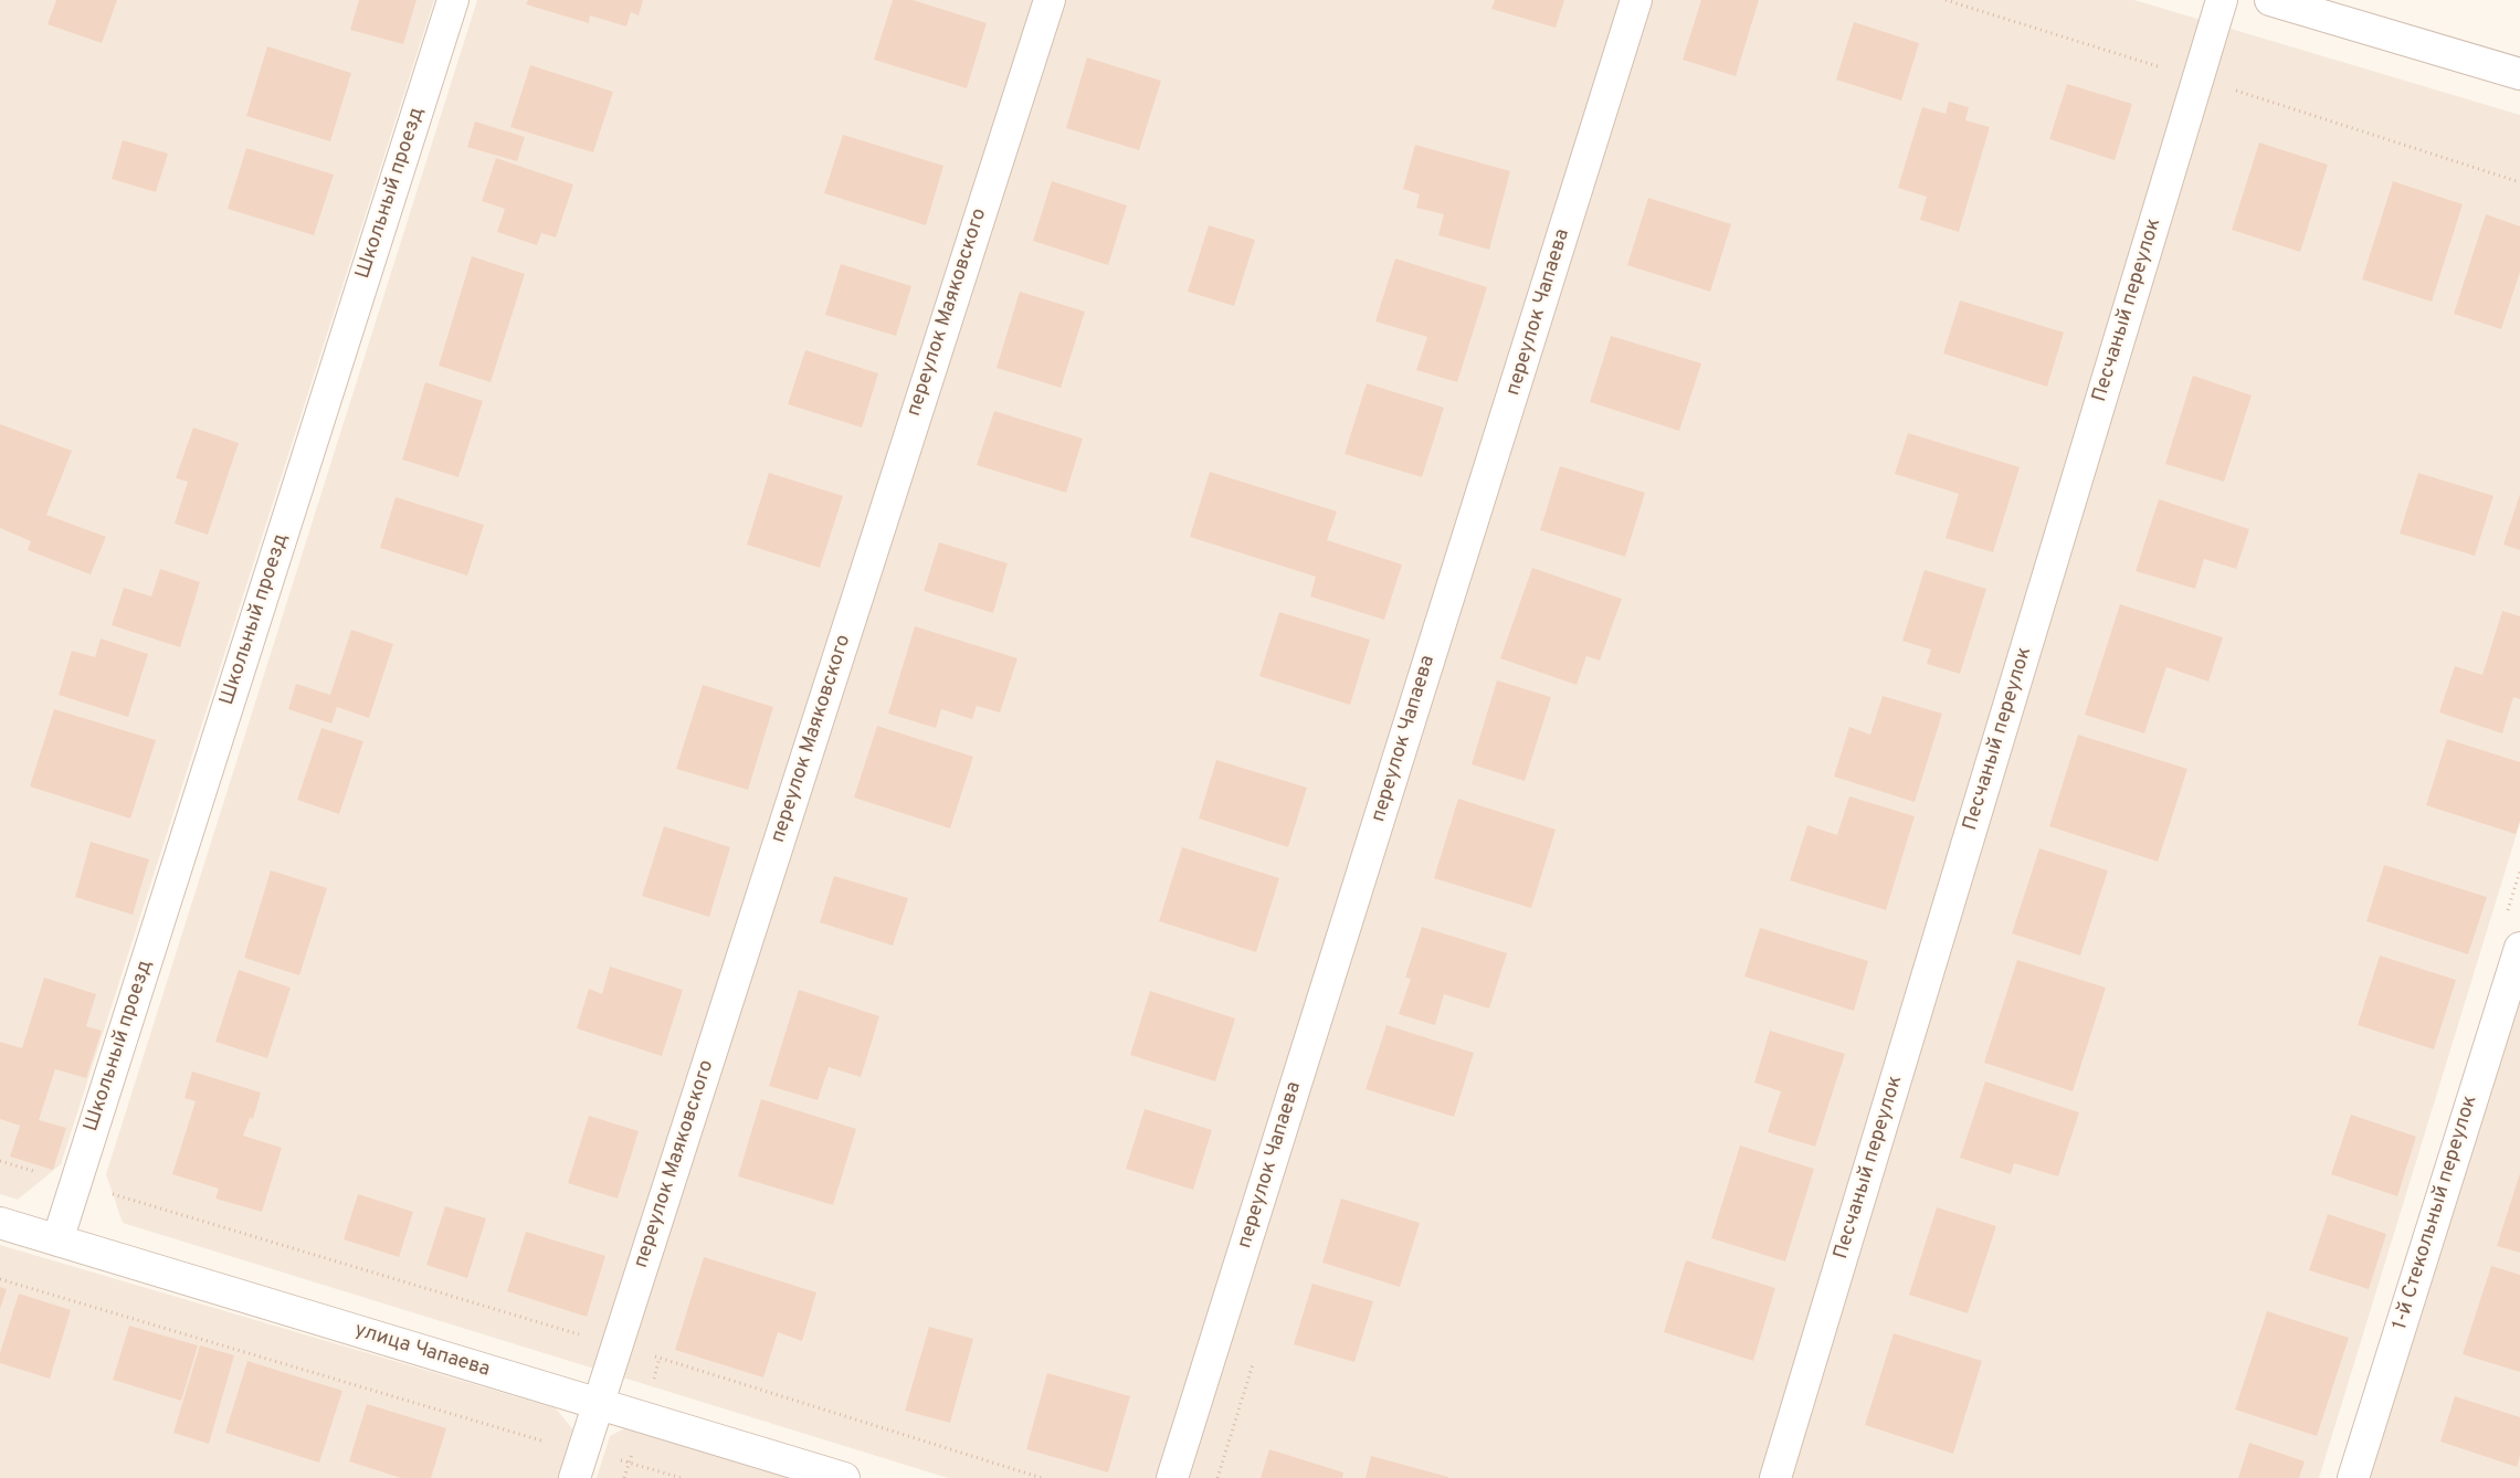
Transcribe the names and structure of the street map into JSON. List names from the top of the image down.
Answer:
{
  "streets": {
    "street": [
      "Школьный проезд",
      "Песчаный переулок",
      "переулок Маяковского",
      "переулок Чапаева",
      "1-й Стекольный переулок",
      "улица Чапаева"
    ]
  },
  "crossings": [
    ["Школьный проезд", "улица Чапаева"],
    ["переулок Маяковского", "улица Чапаева"]
  ]
}
